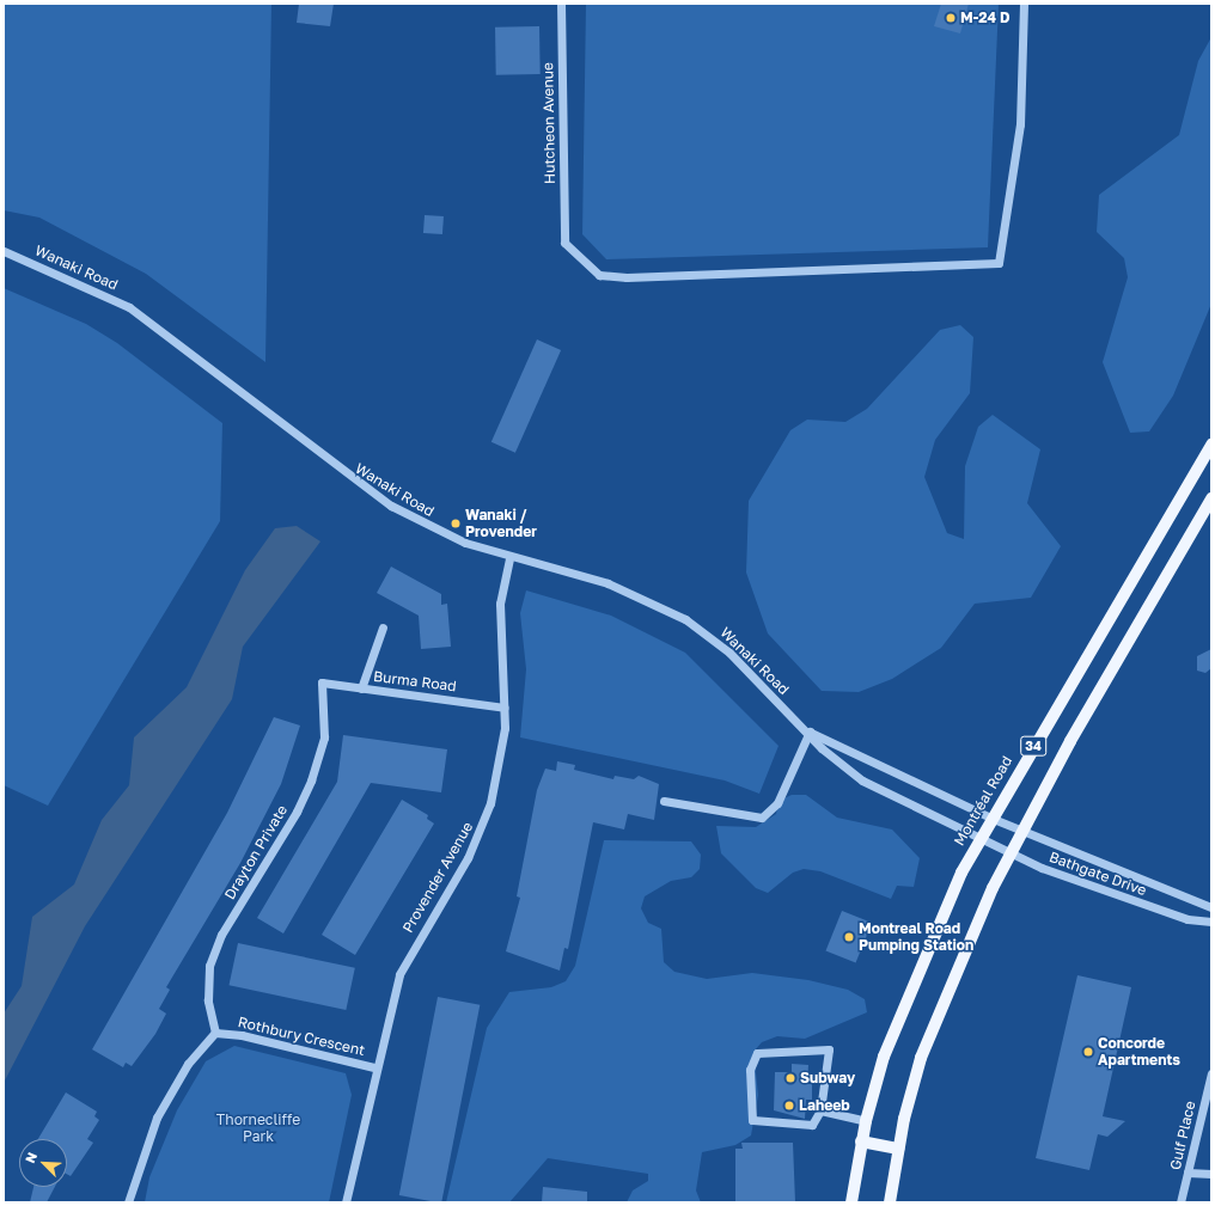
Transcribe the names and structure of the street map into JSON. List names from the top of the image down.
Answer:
{
  "streets": {
    "main road": ["34", "Montréal Road"],
    "street": [
      "Hutcheon Avenue",
      "Wanaki Road",
      "Burma Road",
      "Drayton Private",
      "Bathgate Drive",
      "Provender Avenue",
      "Rothbury Crescent",
      "Gulf Place"
    ]
  },
  "crossings": [
    ["Wanaki Road", "Montréal Road"],
    ["Wanaki Road", "Bathgate Drive"],
    ["Wanaki Road", "Provender Avenue"],
    ["Burma Road", "Drayton Private"],
    ["Burma Road", "Provender Avenue"],
    ["34", "Bathgate Drive"],
    ["Montréal Road", "Bathgate Drive"],
    ["Drayton Private", "Rothbury Crescent"],
    ["Provender Avenue", "Rothbury Crescent"]
  ],
  "parks": ["Thornecliffe Park"],
  "places": [
    "M-24 D",
    "Wanaki / Provender",
    "Montreal Road Pumping Station",
    "Concorde Apartments",
    "Subway",
    "Laheeb"
  ],
  "north": "top left"
}
